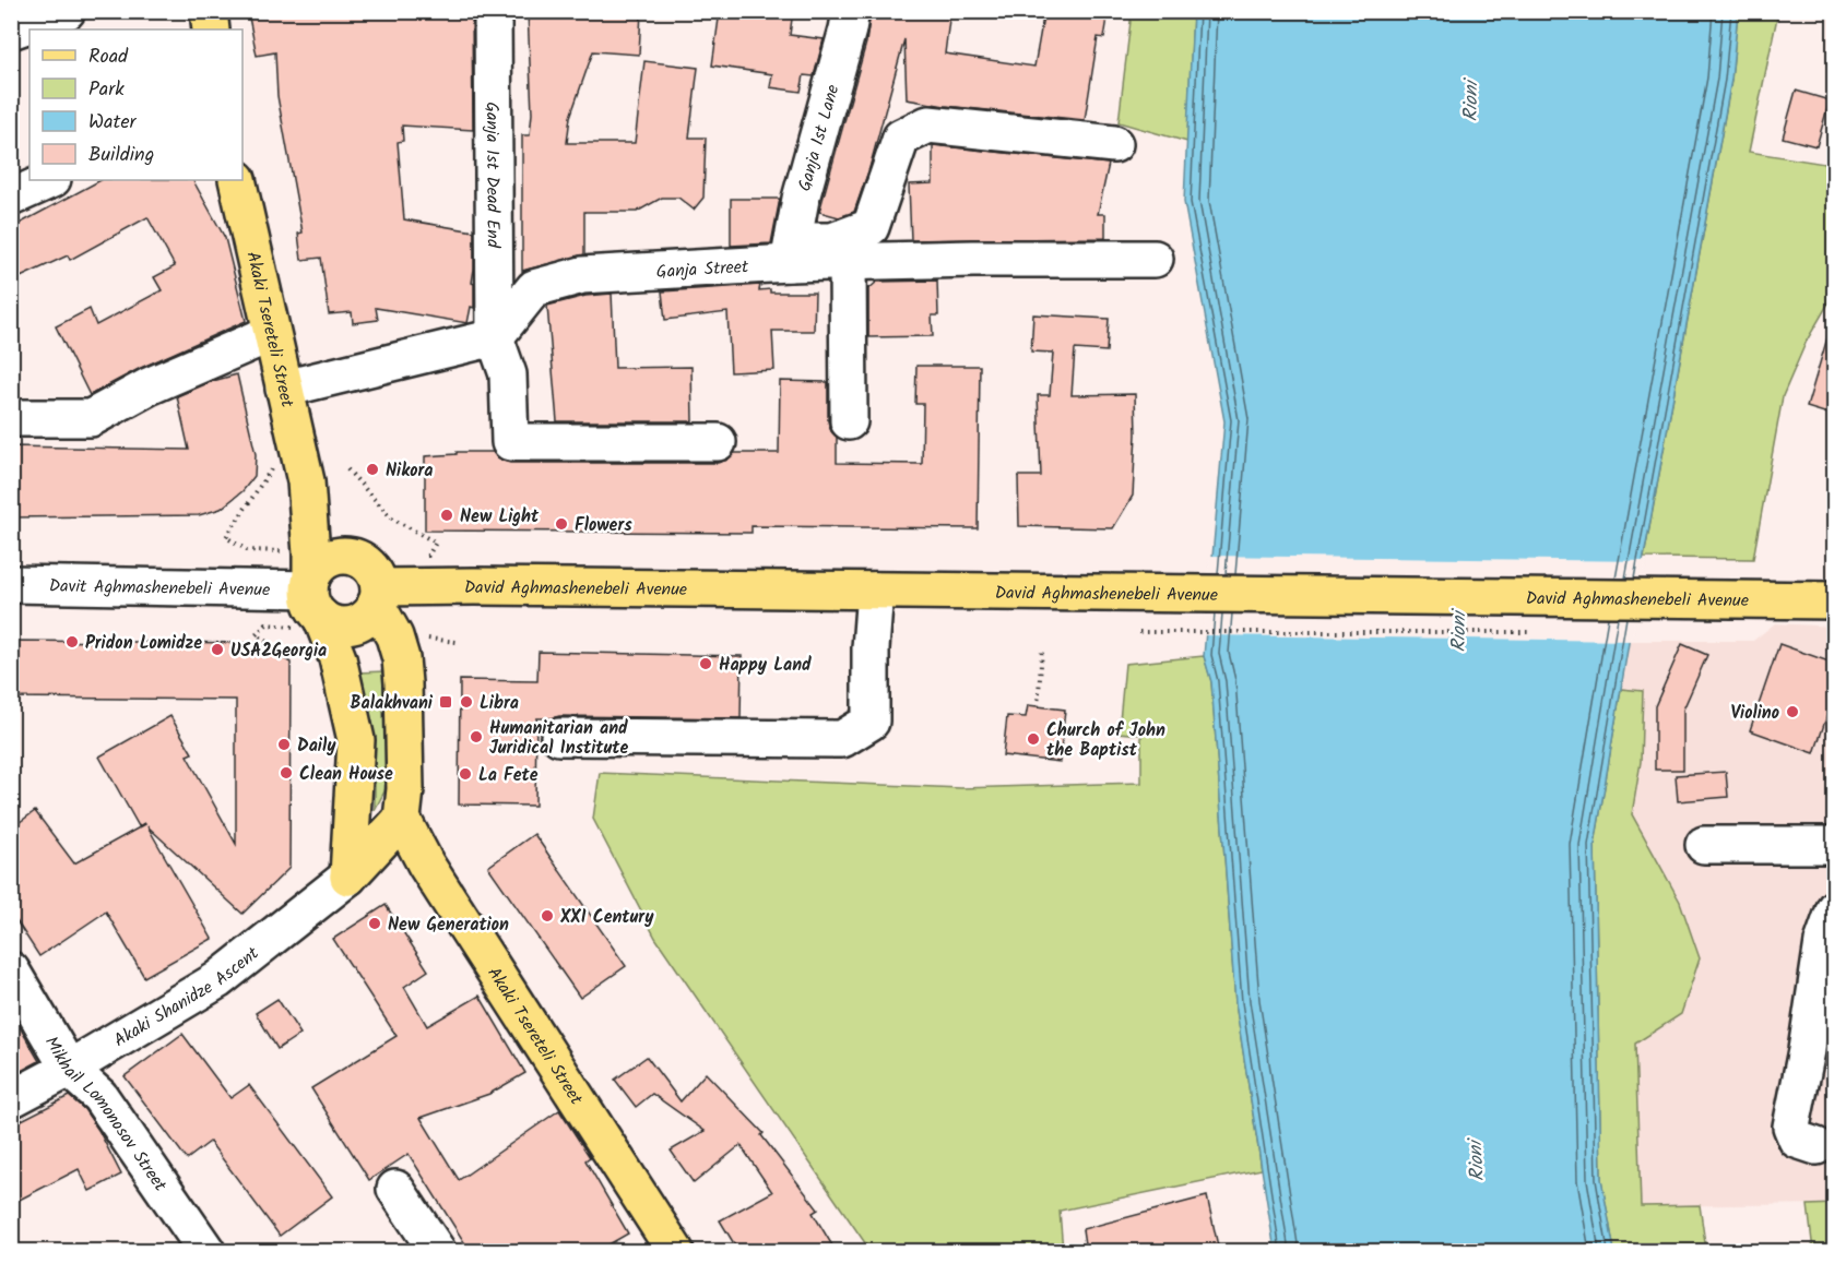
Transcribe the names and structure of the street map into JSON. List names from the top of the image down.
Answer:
{
  "streets": {
    "main road": ["Akaki Tsereteli Street", "David Aghmashenebeli Avenue"],
    "street": [
      "Ganja 1st Lane",
      "Ganja 1st Dead End",
      "Ganja Street",
      "Davit Aghmashenebeli Avenue",
      "Akaki Shanidze Ascent",
      "Mikhail Lomonosov Street"
    ]
  },
  "crossings": [
    ["Ganja 1st Lane", "Ganja Street"],
    ["Ganja 1st Dead End", "Ganja Street"],
    ["Akaki Tsereteli Street", "Davit Aghmashenebeli Avenue"],
    ["Akaki Tsereteli Street", "David Aghmashenebeli Avenue"],
    ["Akaki Tsereteli Street", "Akaki Shanidze Ascent"],
    ["Davit Aghmashenebeli Avenue", "David Aghmashenebeli Avenue"],
    ["Akaki Shanidze Ascent", "Mikhail Lomonosov Street"]
  ],
  "water": ["Rioni"],
  "places": {
    "other": [
      "Nikora",
      "New Light",
      "Flowers",
      "Pridon Lomidze",
      "USA2Georgia",
      "Happy Land",
      "Libra",
      "Violino",
      "Humanitarian and Juridical Institute",
      "Church of John the Baptist",
      "Daily",
      "Clean House",
      "La Fete",
      "XXI Century",
      "New Generation"
    ],
    "transit": ["Balakhvani"]
  },
  "legend": [
    "Road",
    "Park",
    "Water",
    "Building"
  ]
}
